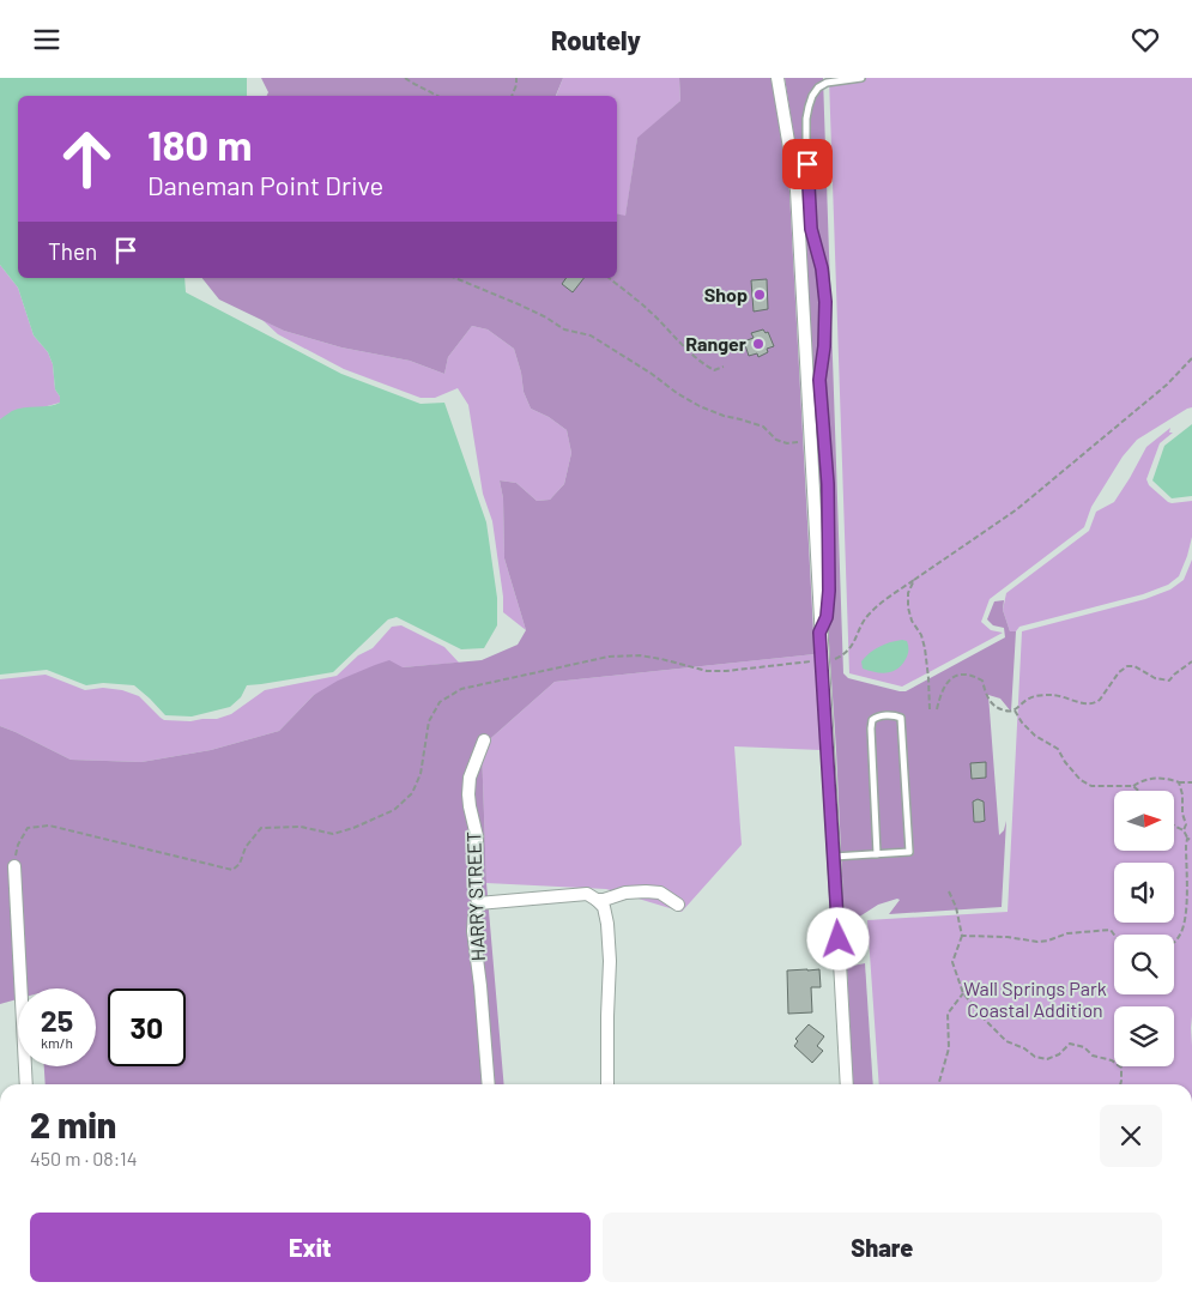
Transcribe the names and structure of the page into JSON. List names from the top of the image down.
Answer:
{
  "streets": {
    "street": ["HARRY STREET"]
  },
  "parks": ["Wall Springs Park Coastal Addition"],
  "places": ["Shop", "Ranger"],
  "north": "right",
  "page": {
    "header": "Routely",
    "turn": ["180 m", "Daneman Point Drive"],
    "then": "Then",
    "speed": "25 km/h",
    "limit": "30",
    "heading": ["2 min", "450 m · 08:14"],
    "buttons": ["Exit", "Share"]
  }
}
